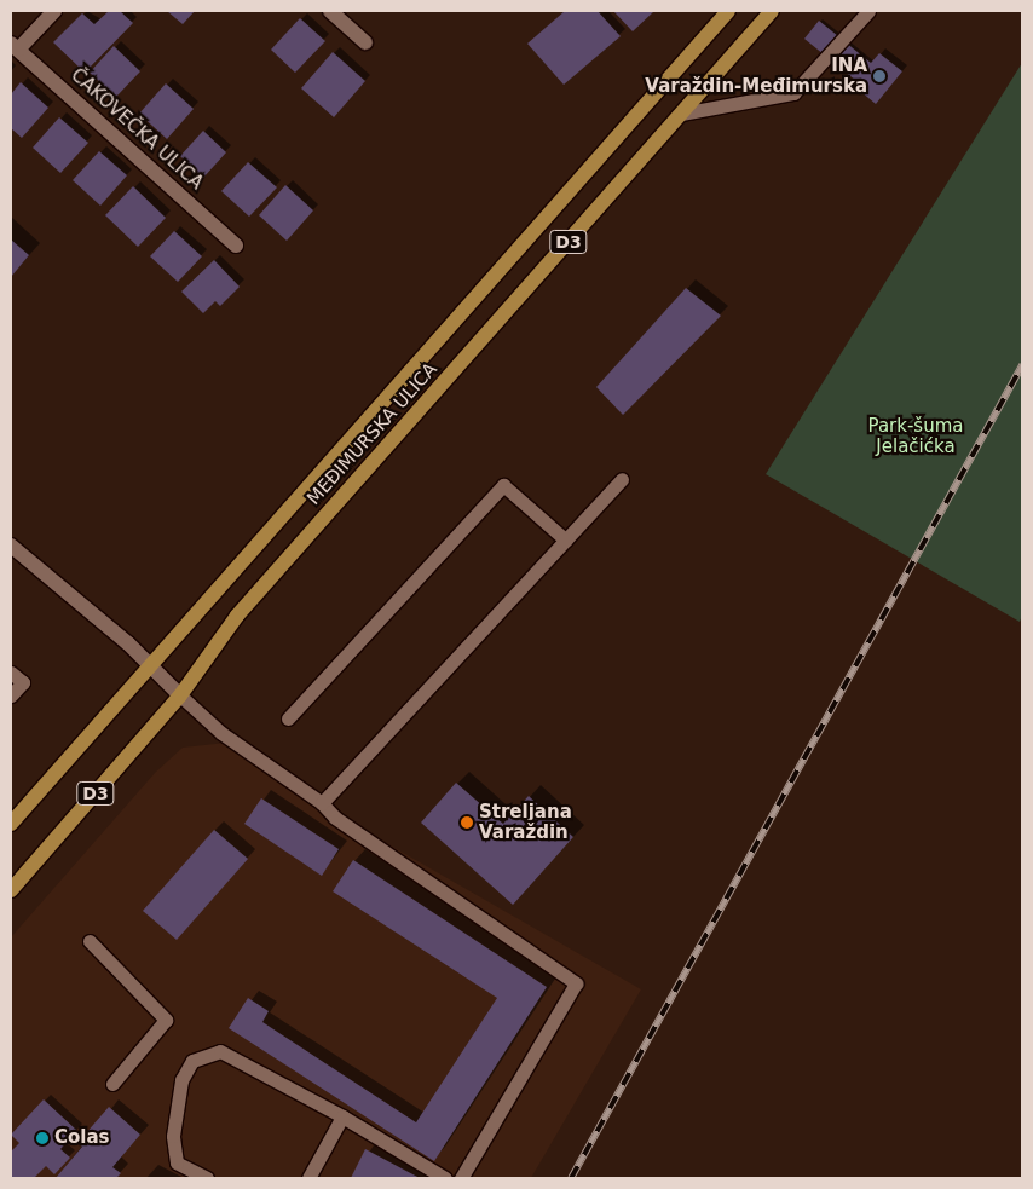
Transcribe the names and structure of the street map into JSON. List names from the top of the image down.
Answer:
{
  "streets": {
    "main road": ["D3", "MEĐIMURSKA ULICA"],
    "street": ["ČAKOVEČKA ULICA"]
  },
  "parks": ["Park-šuma Jelačićka"],
  "places": ["INA Varaždin-Međimurska", "Streljana Varaždin", "Colas"]
}
